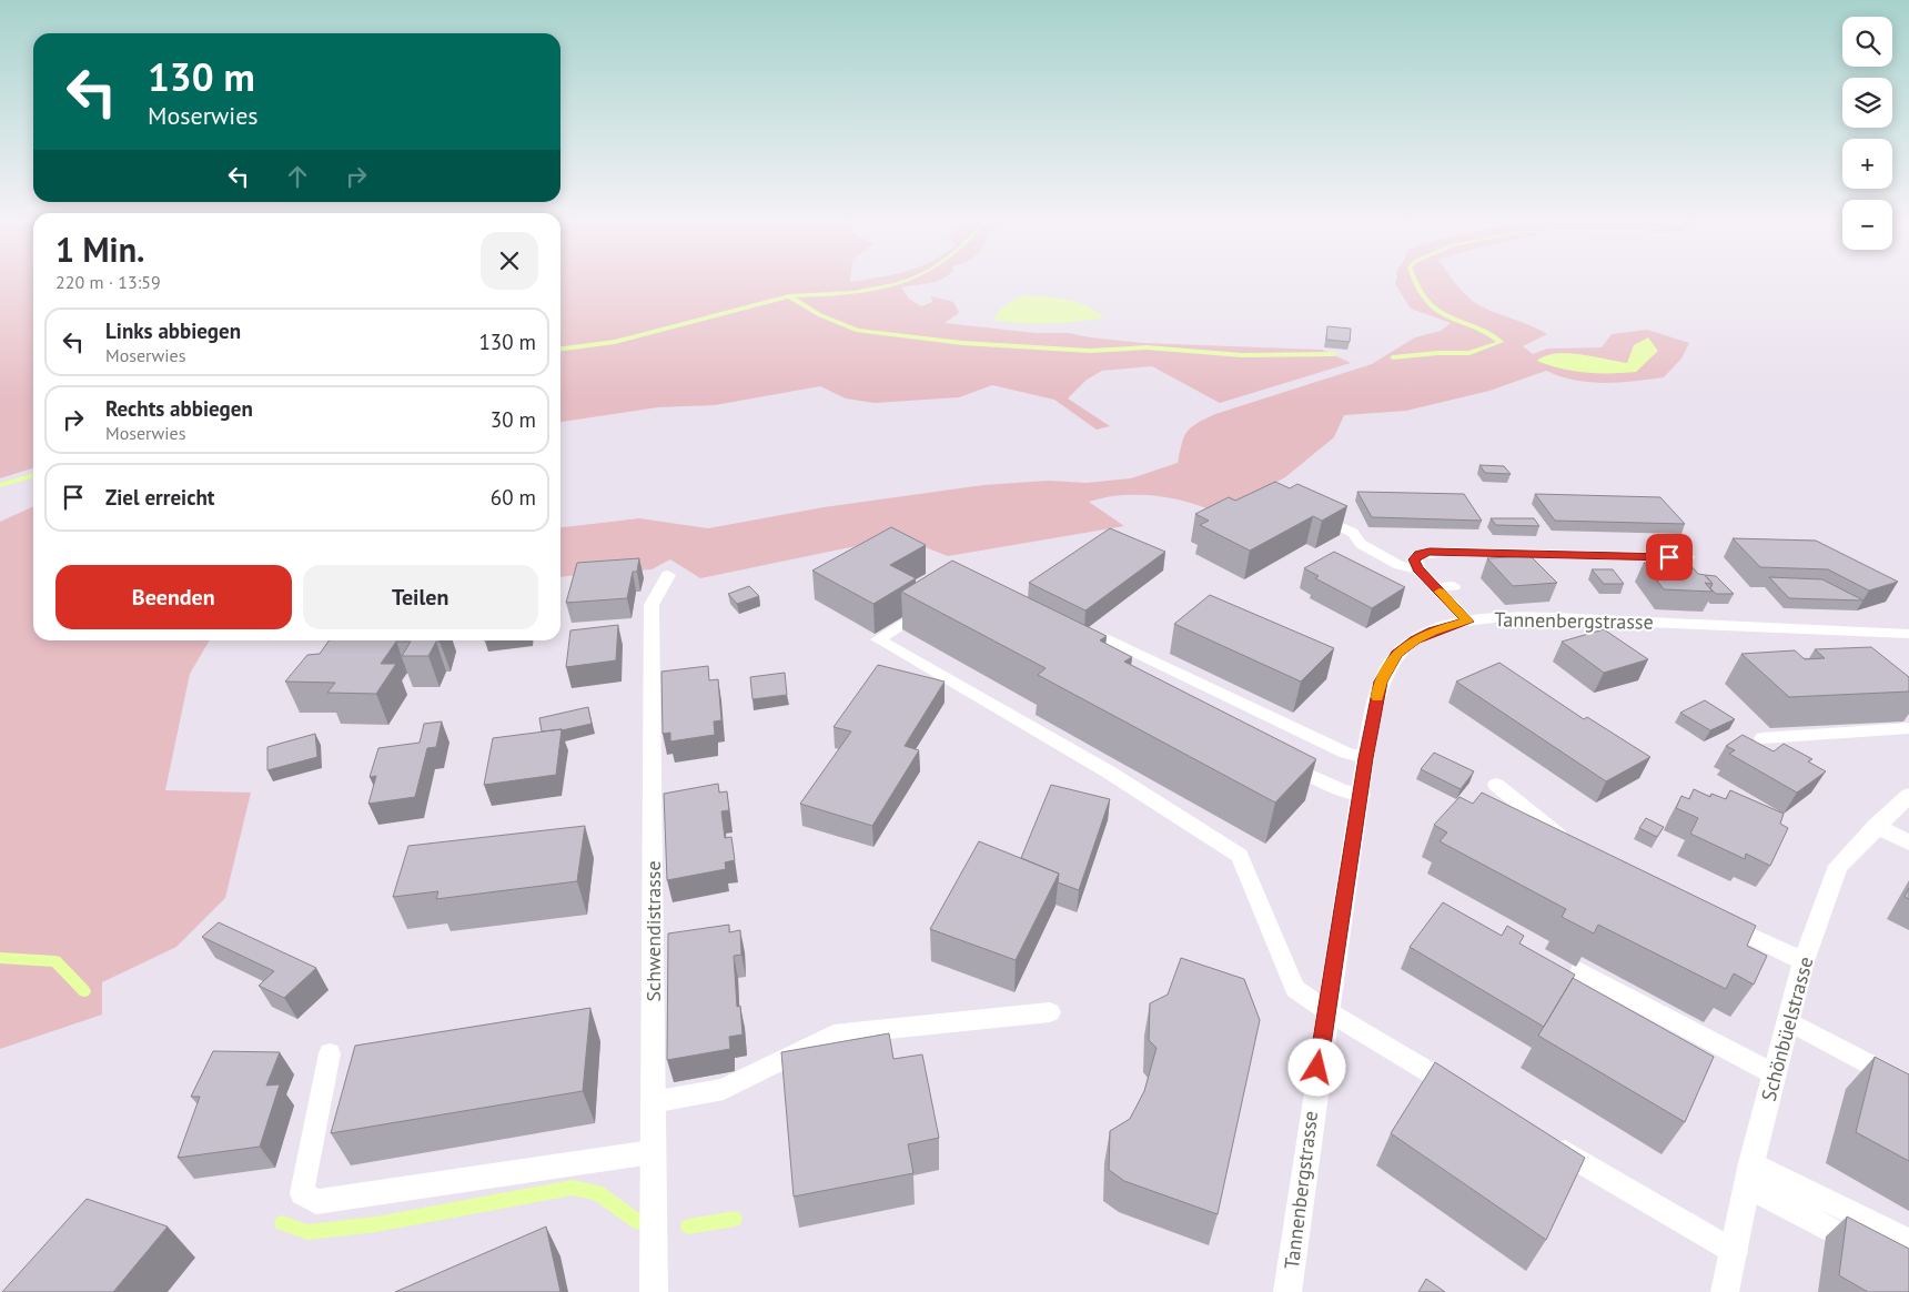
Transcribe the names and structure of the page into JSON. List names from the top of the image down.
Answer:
{
  "streets": {
    "street": ["Tannenbergstrasse", "Schwendistrasse", "Schönbüelstrasse"]
  },
  "page": {
    "map_buttons": ["+", "−"],
    "turn": ["130 m", "Moserwies"],
    "heading": ["1 Min.", "220 m · 13:59"],
    "list": [
      {
        "name": "Links abbiegen",
        "note": "Moserwies",
        "value": "130 m"
      },
      {
        "name": "Rechts abbiegen",
        "note": "Moserwies",
        "value": "30 m"
      },
      {
        "name": "Ziel erreicht",
        "value": "60 m"
      }
    ],
    "buttons": ["Beenden", "Teilen"]
  }
}
